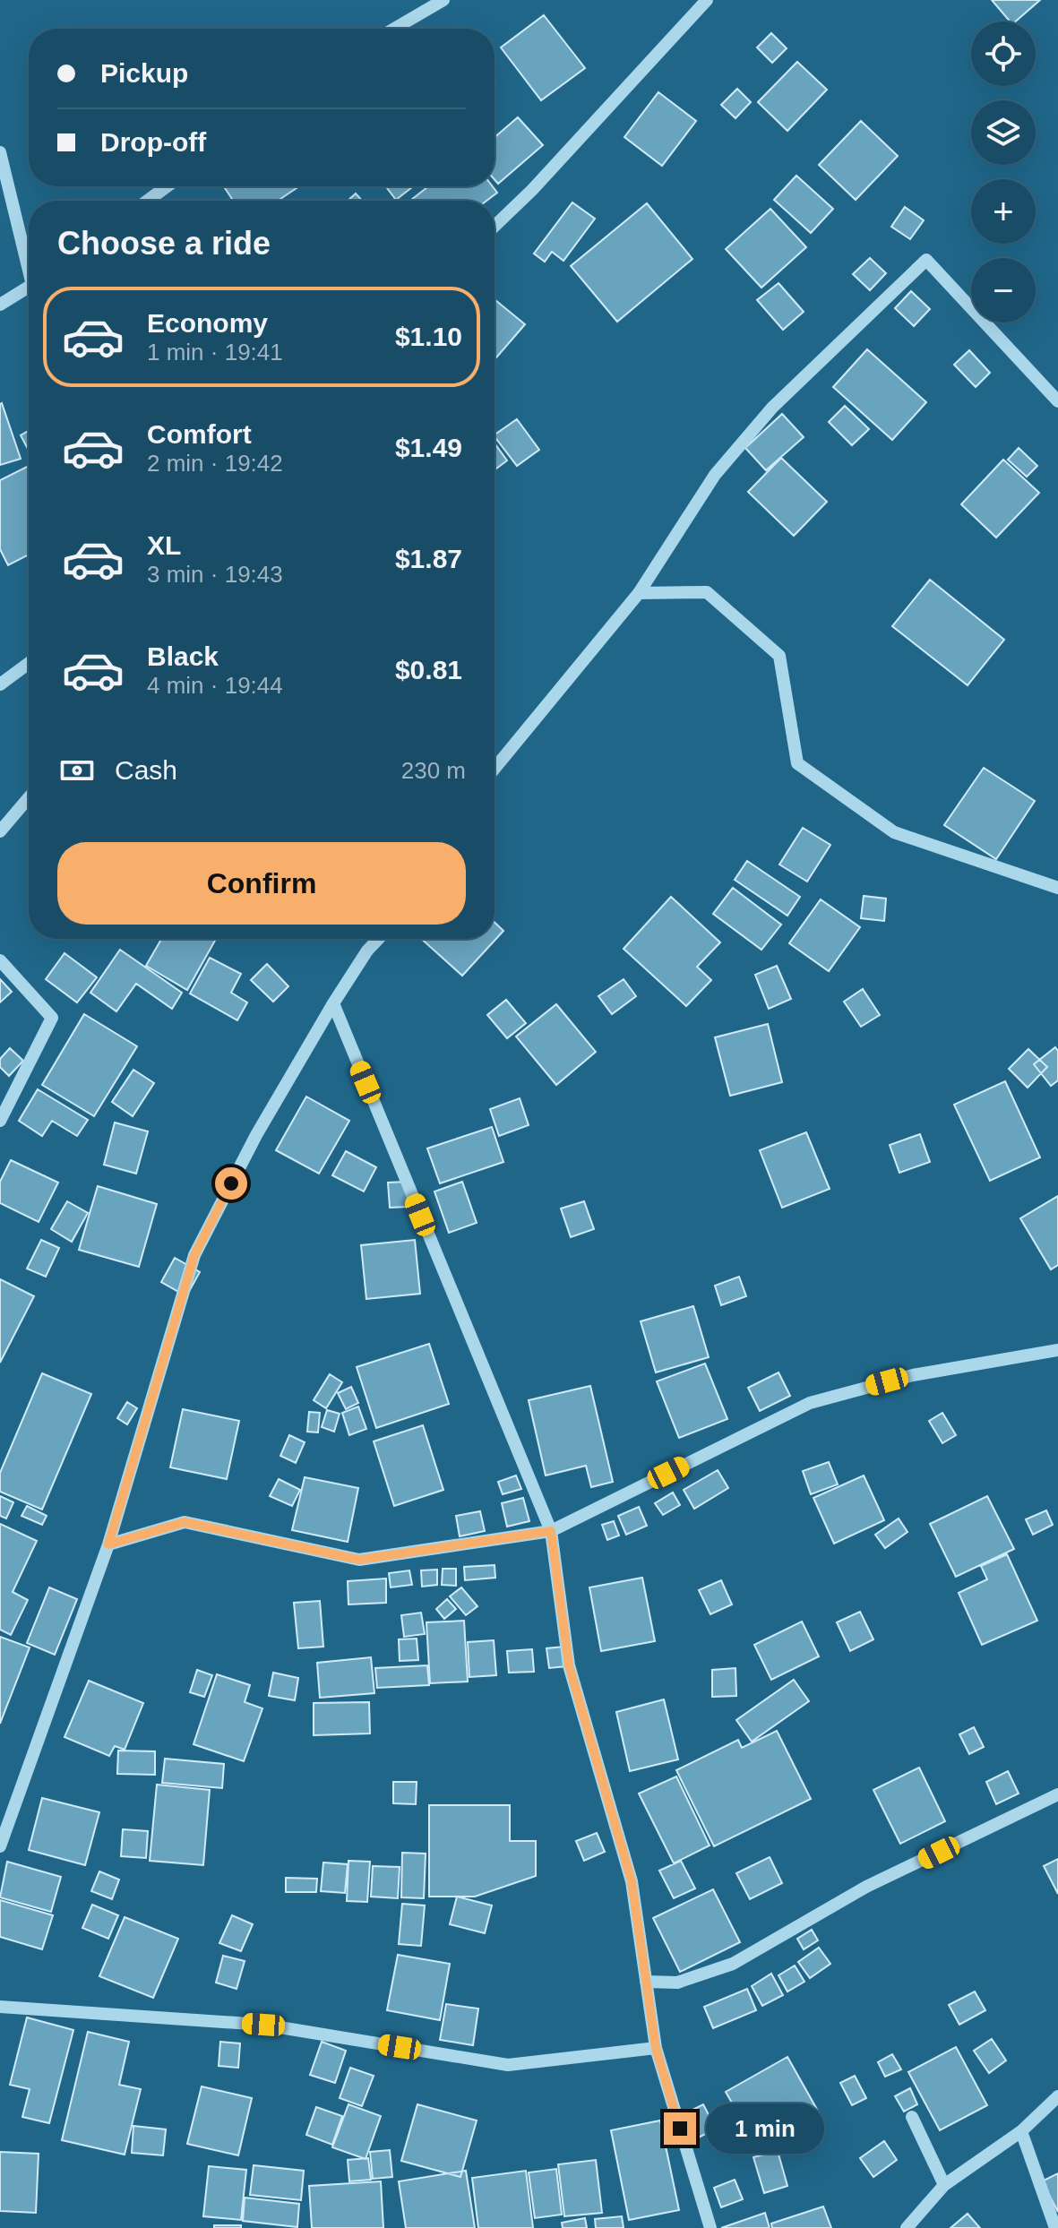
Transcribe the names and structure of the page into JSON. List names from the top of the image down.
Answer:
{
  "page": {
    "map_buttons": ["+", "−"],
    "banner": ["Pickup", "Drop-off"],
    "heading": "Choose a ride",
    "list": [
      {
        "name": "Economy",
        "note": "1 min · 19:41",
        "value": "$1.10"
      },
      {
        "name": "Comfort",
        "note": "2 min · 19:42",
        "value": "$1.49"
      },
      {
        "name": "XL",
        "note": "3 min · 19:43",
        "value": "$1.87"
      },
      {
        "name": "Black",
        "note": "4 min · 19:44",
        "value": "$0.81"
      }
    ],
    "pay": ["Cash", "230 m"],
    "buttons": "Confirm",
    "bubble": "1 min"
  }
}
